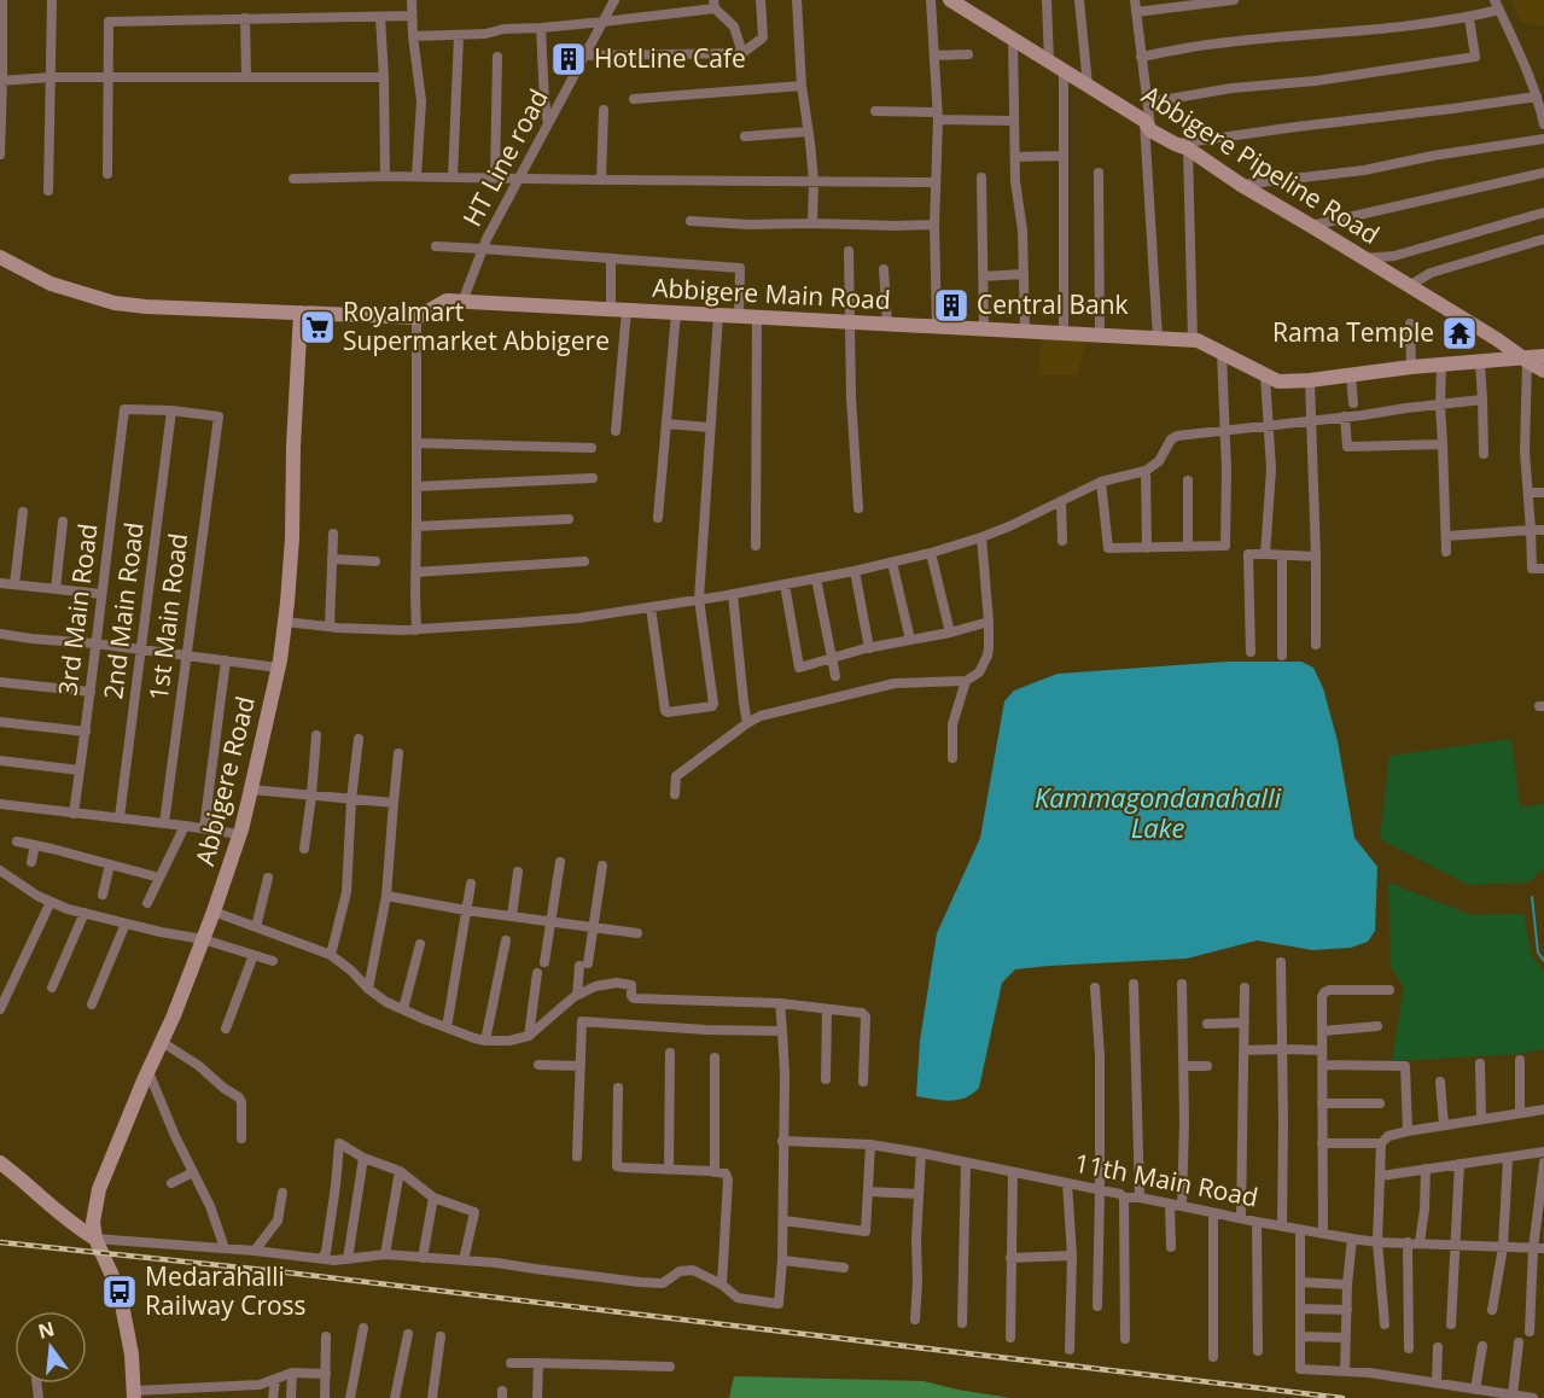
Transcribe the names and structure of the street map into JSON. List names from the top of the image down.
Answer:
{
  "streets": {
    "street": [
      "HT Line road",
      "Abbigere Pipeline Road",
      "Abbigere Main Road",
      "3rd Main Road",
      "2nd Main Road",
      "1st Main Road",
      "Abbigere Road",
      "11th Main Road"
    ]
  },
  "crossings": [
    ["HT Line road", "Abbigere Main Road"],
    ["Abbigere Pipeline Road", "Abbigere Main Road"],
    ["3rd Main Road", "2nd Main Road"],
    ["3rd Main Road", "1st Main Road"],
    ["2nd Main Road", "1st Main Road"]
  ],
  "water": ["Kammagondanahalli Lake"],
  "places": {
    "building": ["HotLine Cafe", "Central Bank"],
    "supermarket": ["Royalmart Supermarket Abbigere"],
    "temple": ["Rama Temple"],
    "bus stop": ["Medarahalli Railway Cross"]
  },
  "north": "top"
}
